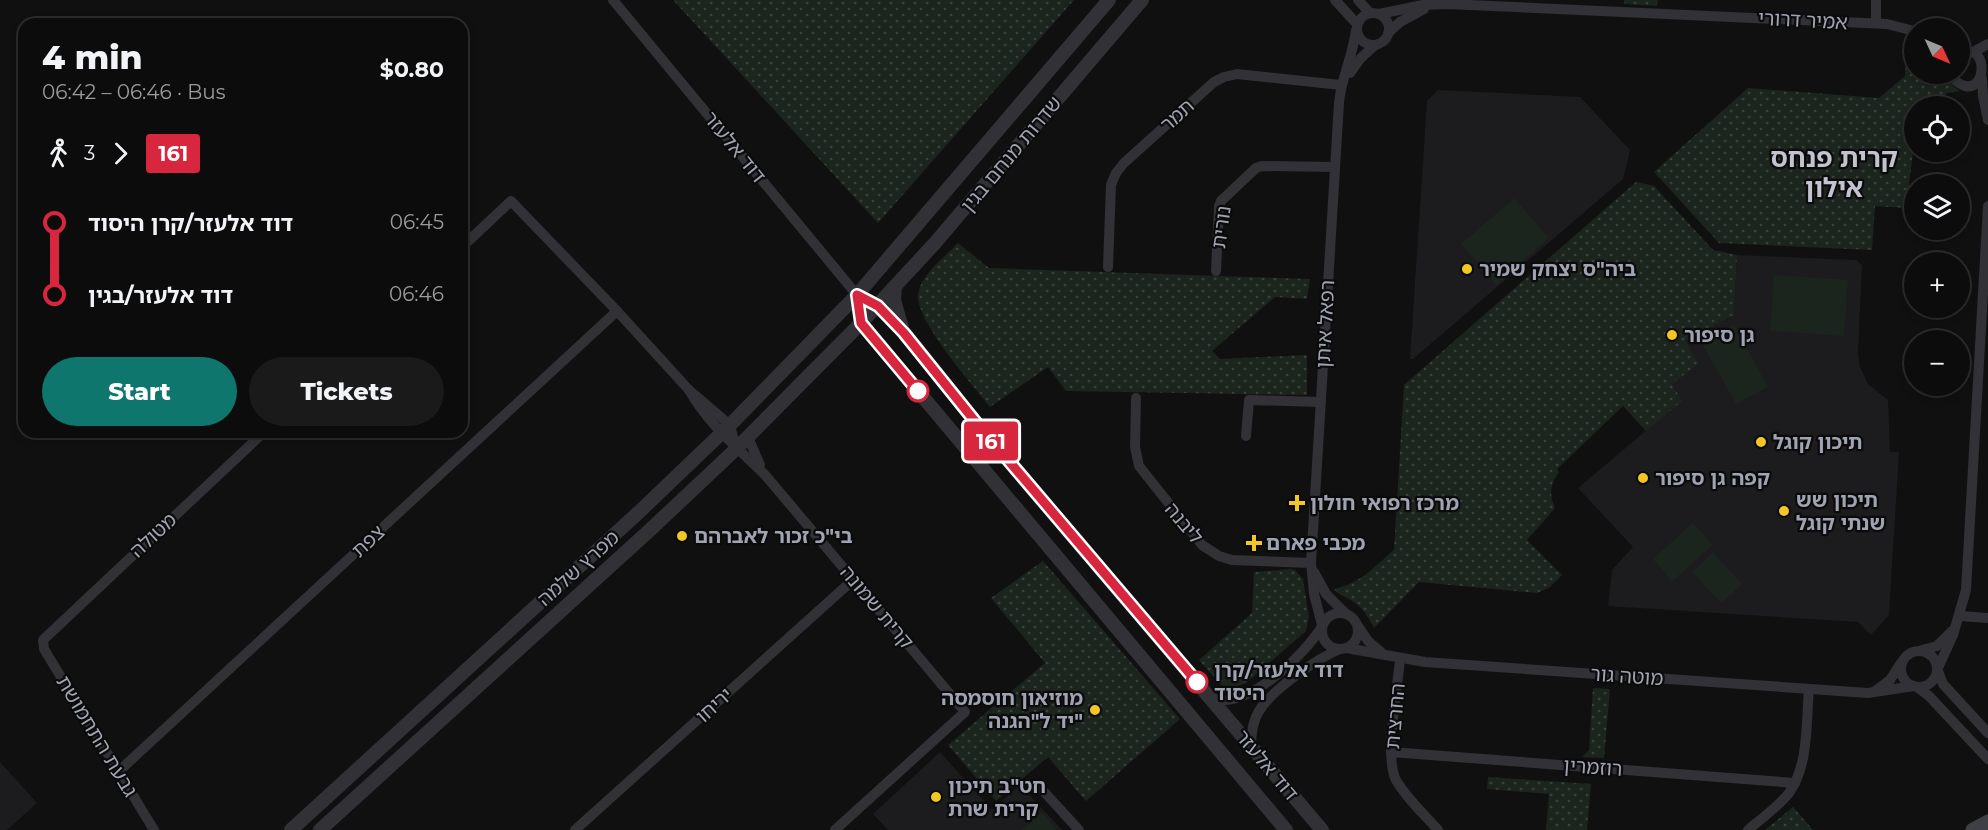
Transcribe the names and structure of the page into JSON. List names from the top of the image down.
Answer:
{
  "streets": {
    "street": [
      "אמיר דרורי",
      "תמר",
      "דוד אלעזר",
      "שדרות מנחם בגין",
      "נורית",
      "רפאל איתן",
      "ליבנה",
      "מטולה",
      "צפת",
      "מפרץ שלמה",
      "קרית שמונה",
      "מוטה גור",
      "יריחו",
      "החרצית",
      "גבעת התחמושת",
      "רוזמרין"
    ]
  },
  "crossings": [
    ["אמיר דרורי", "רפאל איתן"],
    ["תמר", "רפאל איתן"],
    ["דוד אלעזר", "שדרות מנחם בגין"],
    ["דוד אלעזר", "מפרץ שלמה"],
    ["שדרות מנחם בגין", "מפרץ שלמה"],
    ["נורית", "רפאל איתן"],
    ["רפאל איתן", "ליבנה"],
    ["רפאל איתן", "מוטה גור"],
    ["מטולה", "גבעת התחמושת"],
    ["צפת", "גבעת התחמושת"],
    ["מפרץ שלמה", "קרית שמונה"],
    ["קרית שמונה", "יריחו"],
    ["מוטה גור", "החרצית"],
    ["החרצית", "רוזמרין"]
  ],
  "districts": ["קרית פנחס אילון"],
  "places": {
    "other": [
      "ביה\"ס יצחק שמיר",
      "גן סיפור",
      "תיכון קוגל",
      "קפה גן סיפור",
      "תיכון שש שנתי קוגל",
      "בי\"כ זכור לאברהם",
      "דוד אלעזר/קרן היסוד",
      "מוזיאון חוסמסה יד ל\"הגנה\"",
      "חט\"ב תיכון קרית שרת"
    ],
    "health": ["מרכז רפואי חולון", "מכבי פארם"]
  },
  "lines": ["bus line 161"],
  "north": "bottom right",
  "page": {
    "on_map": "161",
    "map_buttons": ["+", "−"],
    "heading": ["4 min", "06:42 – 06:46 · Bus", "$0.80"],
    "legs": ["3", "161"],
    "list": [
      {
        "name": "דוד אלעזר/קרן היסוד",
        "value": "06:45"
      },
      {
        "name": "דוד אלעזר/בגין",
        "value": "06:46"
      }
    ],
    "buttons": ["Start", "Tickets"]
  }
}
